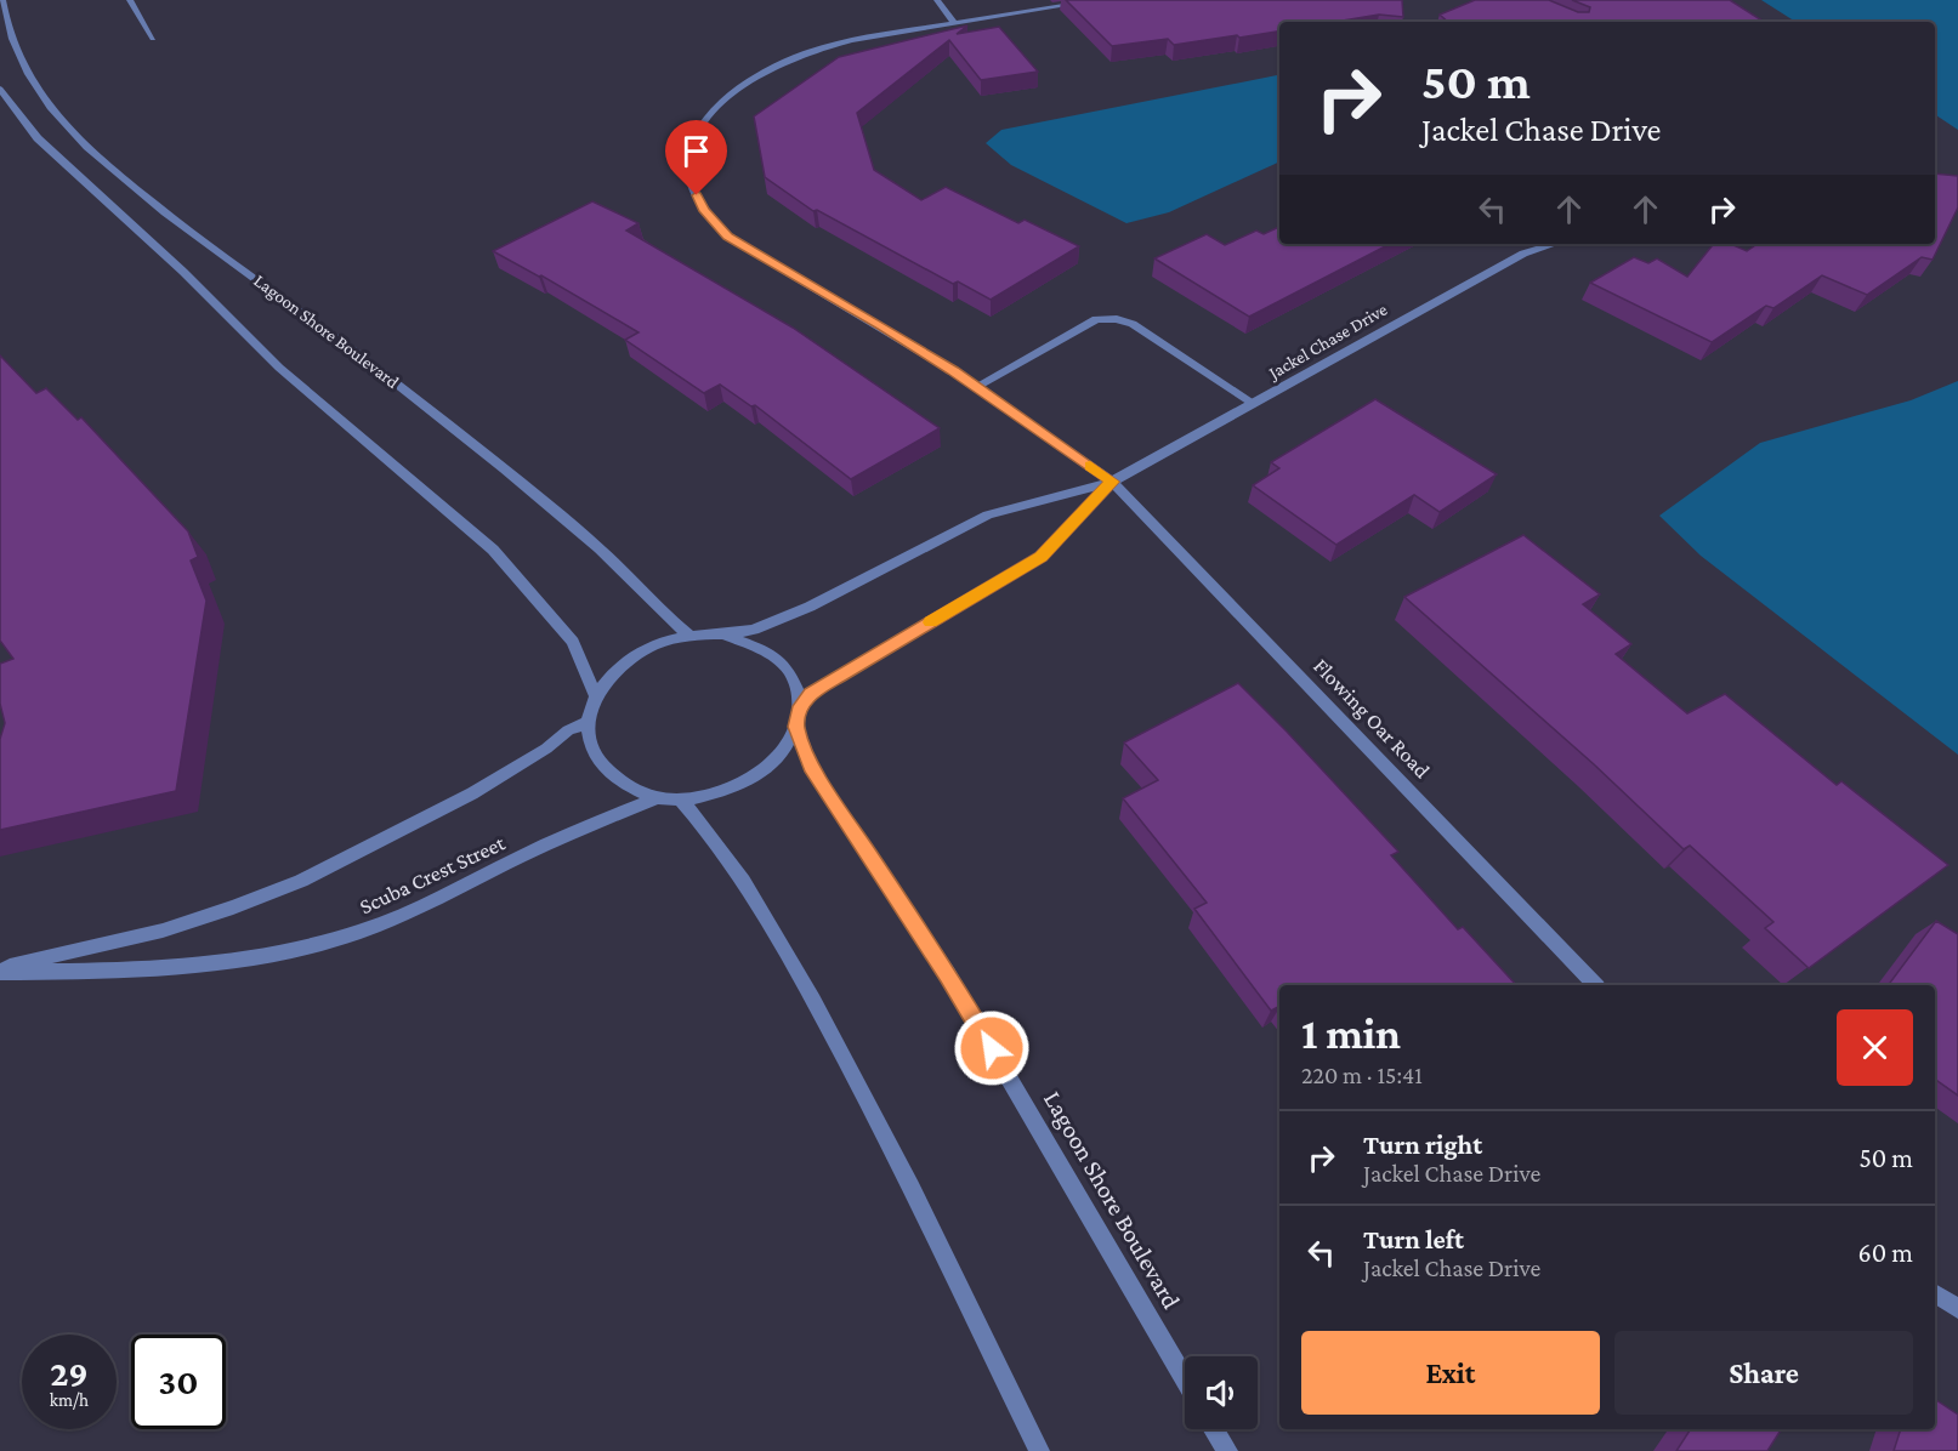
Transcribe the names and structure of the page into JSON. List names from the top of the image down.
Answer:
{
  "streets": {
    "street": [
      "Lagoon Shore Boulevard",
      "Jackel Chase Drive",
      "Flowing Oar Road",
      "Scuba Crest Street"
    ]
  },
  "crossings": [
    ["Lagoon Shore Boulevard", "Jackel Chase Drive"],
    ["Lagoon Shore Boulevard", "Scuba Crest Street"],
    ["Jackel Chase Drive", "Flowing Oar Road"],
    ["Jackel Chase Drive", "Scuba Crest Street"]
  ],
  "page": {
    "turn": ["50 m", "Jackel Chase Drive"],
    "heading": ["1 min", "220 m · 15:41"],
    "list": [
      {
        "name": "Turn right",
        "note": "Jackel Chase Drive",
        "value": "50 m"
      },
      {
        "name": "Turn left",
        "note": "Jackel Chase Drive",
        "value": "60 m"
      }
    ],
    "buttons": ["Exit", "Share"],
    "speed": "29 km/h",
    "limit": "30"
  }
}
